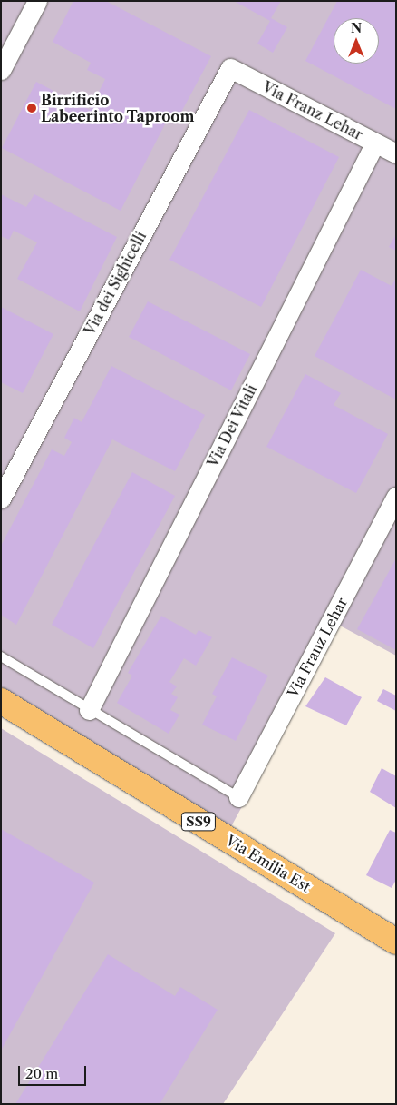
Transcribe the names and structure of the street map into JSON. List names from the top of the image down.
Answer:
{
  "streets": {
    "main road": ["SS9", "Via Emilia Est"],
    "street": ["Via Franz Lehar", "Via dei Sighicelli", "Via Dei Vitali"]
  },
  "crossings": [
    ["Via Franz Lehar", "Via dei Sighicelli"],
    ["Via Franz Lehar", "Via Dei Vitali"]
  ],
  "places": ["Birrificio Labeerinto Taproom"],
  "scale_bar": "20 m",
  "north": "top"
}
